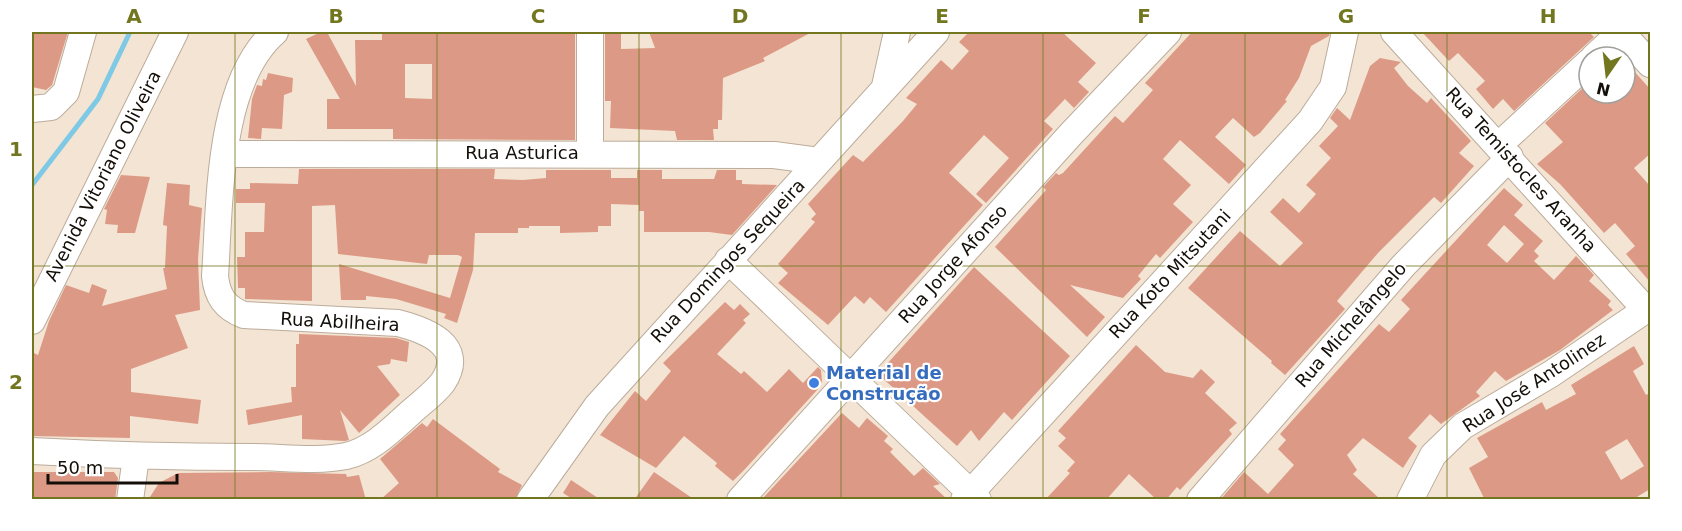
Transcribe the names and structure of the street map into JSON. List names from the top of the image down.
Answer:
{
  "streets": {
    "street": [
      "Rua Asturica",
      "Rua Temistocles Aranha",
      "Avenida Vitoriano Oliveira",
      "Rua Domingos Sequeira",
      "Rua Jorge Afonso",
      "Rua Koto Mitsutani",
      "Rua Abilheira",
      "Rua Michelângelo",
      "Rua José Antolinez"
    ]
  },
  "crossings": [
    ["Rua Asturica", "Rua Domingos Sequeira"],
    ["Rua Asturica", "Rua Abilheira"],
    ["Rua Temistocles Aranha", "Rua Michelângelo"],
    ["Rua Temistocles Aranha", "Rua José Antolinez"]
  ],
  "places": ["Material de Construção"],
  "scale_bar": "50 m",
  "north": "bottom",
  "grid": {
    "columns": [
      "A",
      "B",
      "C",
      "D",
      "E",
      "F",
      "G",
      "H"
    ],
    "rows": ["1", "2"]
  }
}
